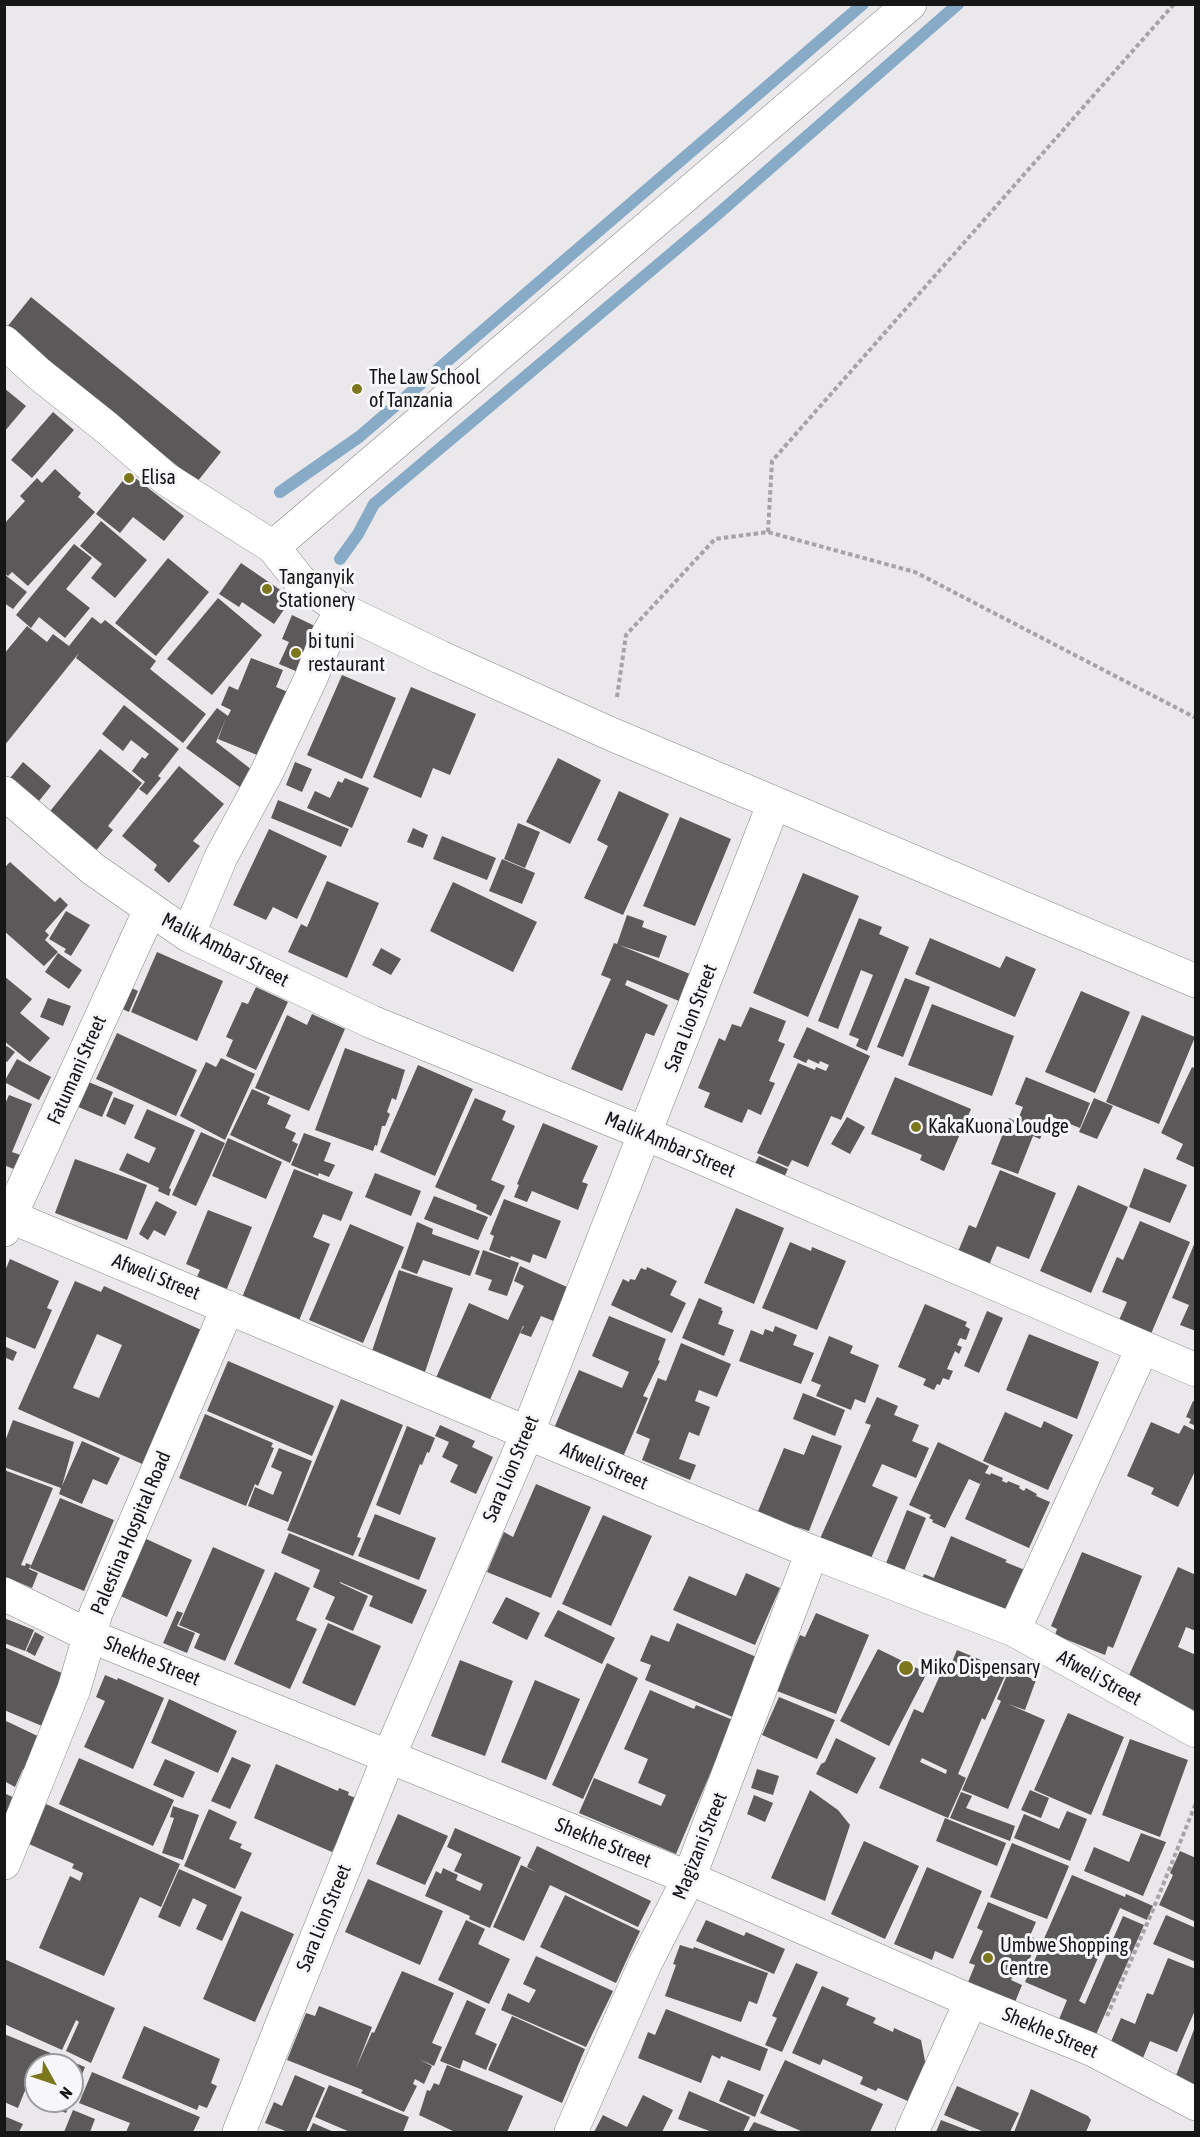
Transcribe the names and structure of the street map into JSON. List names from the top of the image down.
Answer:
{
  "streets": {
    "street": [
      "Malik Ambar Street",
      "Sara Lion Street",
      "Fatumani Street",
      "Afweli Street",
      "Palestina Hospital Road",
      "Shekhe Street",
      "Magizani Street"
    ]
  },
  "crossings": [
    ["Malik Ambar Street", "Sara Lion Street"],
    ["Malik Ambar Street", "Fatumani Street"],
    ["Sara Lion Street", "Afweli Street"],
    ["Sara Lion Street", "Shekhe Street"],
    ["Fatumani Street", "Afweli Street"],
    ["Afweli Street", "Palestina Hospital Road"],
    ["Afweli Street", "Magizani Street"],
    ["Palestina Hospital Road", "Shekhe Street"],
    ["Shekhe Street", "Magizani Street"]
  ],
  "places": [
    "The Law School of Tanzania",
    "Elisa",
    "Tanganyik Stationery",
    "bi tuni restaurant",
    "KakaKuona Loudge",
    "Miko Dispensary",
    "Umbwe Shopping Centre"
  ],
  "north": "bottom right"
}
